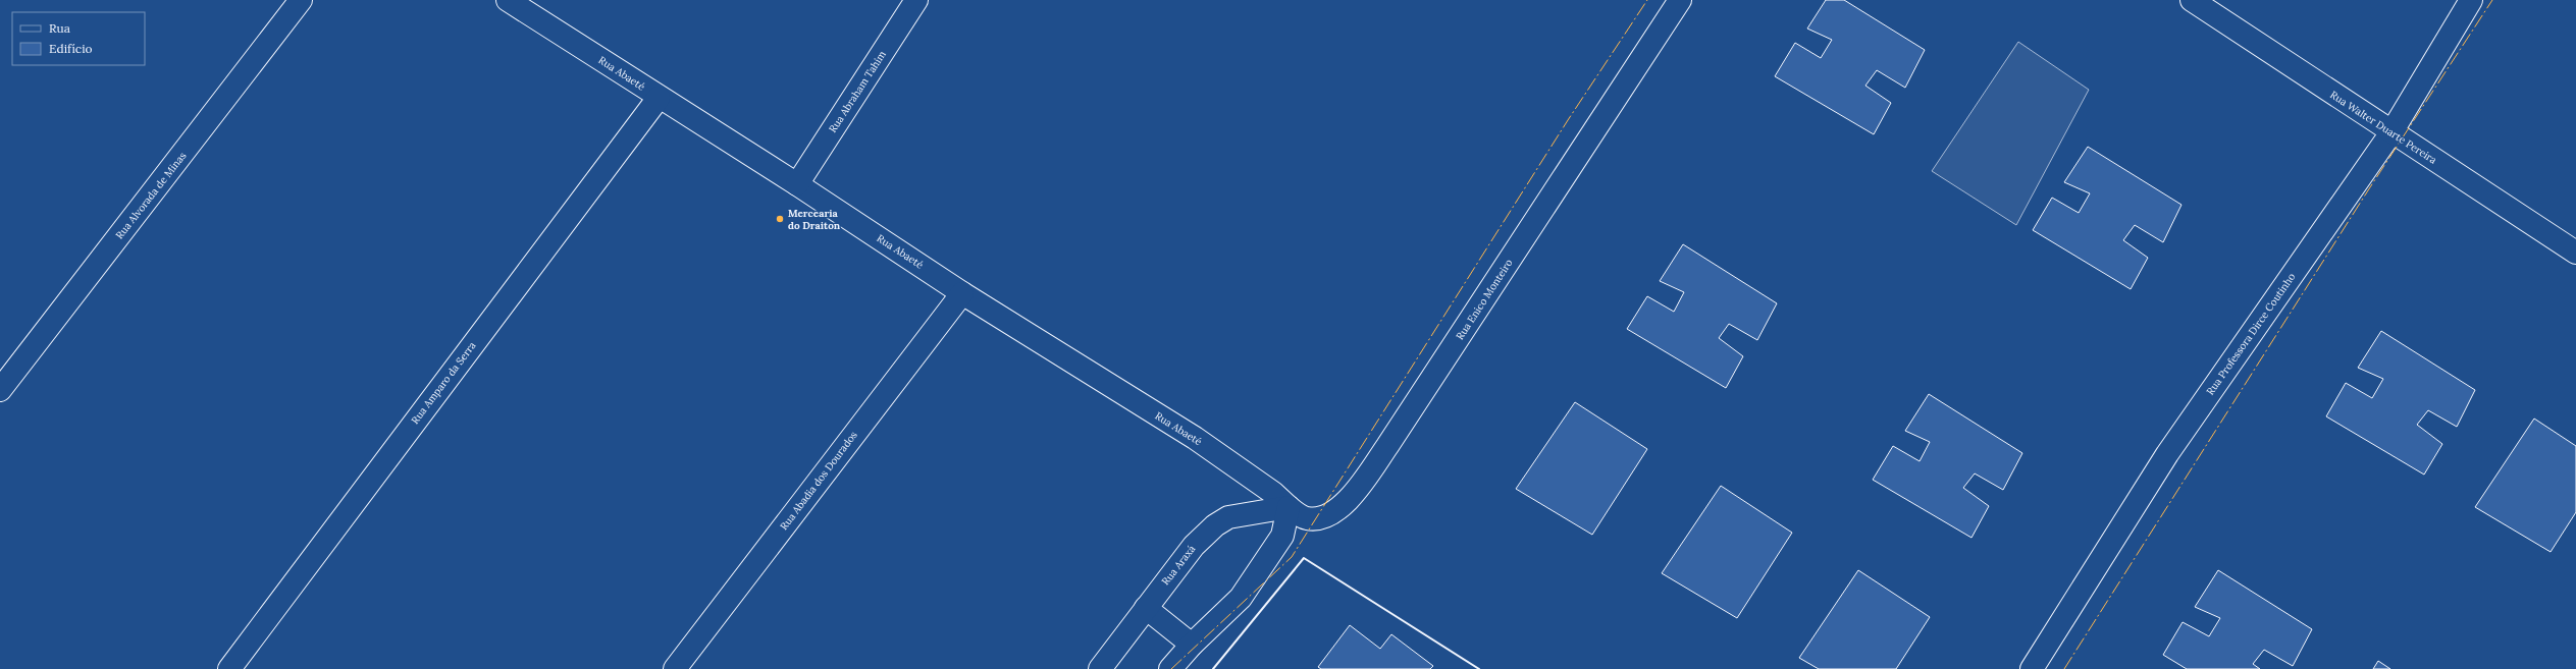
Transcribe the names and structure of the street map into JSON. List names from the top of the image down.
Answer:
{
  "streets": {
    "street": [
      "Rua Abaeté",
      "Rua Abraham Tahim",
      "Rua Walter Duarte Pereira",
      "Rua Alvorada de Minas",
      "Rua Enico Monteiro",
      "Rua Professora Dirce Coutinho",
      "Rua Amparo da Serra",
      "Rua Abadia dos Dourados",
      "Rua Araxá"
    ]
  },
  "crossings": [
    ["Rua Abaeté", "Rua Abraham Tahim"],
    ["Rua Abaeté", "Rua Enico Monteiro"],
    ["Rua Abaeté", "Rua Amparo da Serra"],
    ["Rua Abaeté", "Rua Abadia dos Dourados"],
    ["Rua Abaeté", "Rua Araxá"],
    ["Rua Walter Duarte Pereira", "Rua Professora Dirce Coutinho"],
    ["Rua Enico Monteiro", "Rua Araxá"]
  ],
  "places": ["Mercearia do Draiton"],
  "legend": ["Rua", "Edifício"]
}
